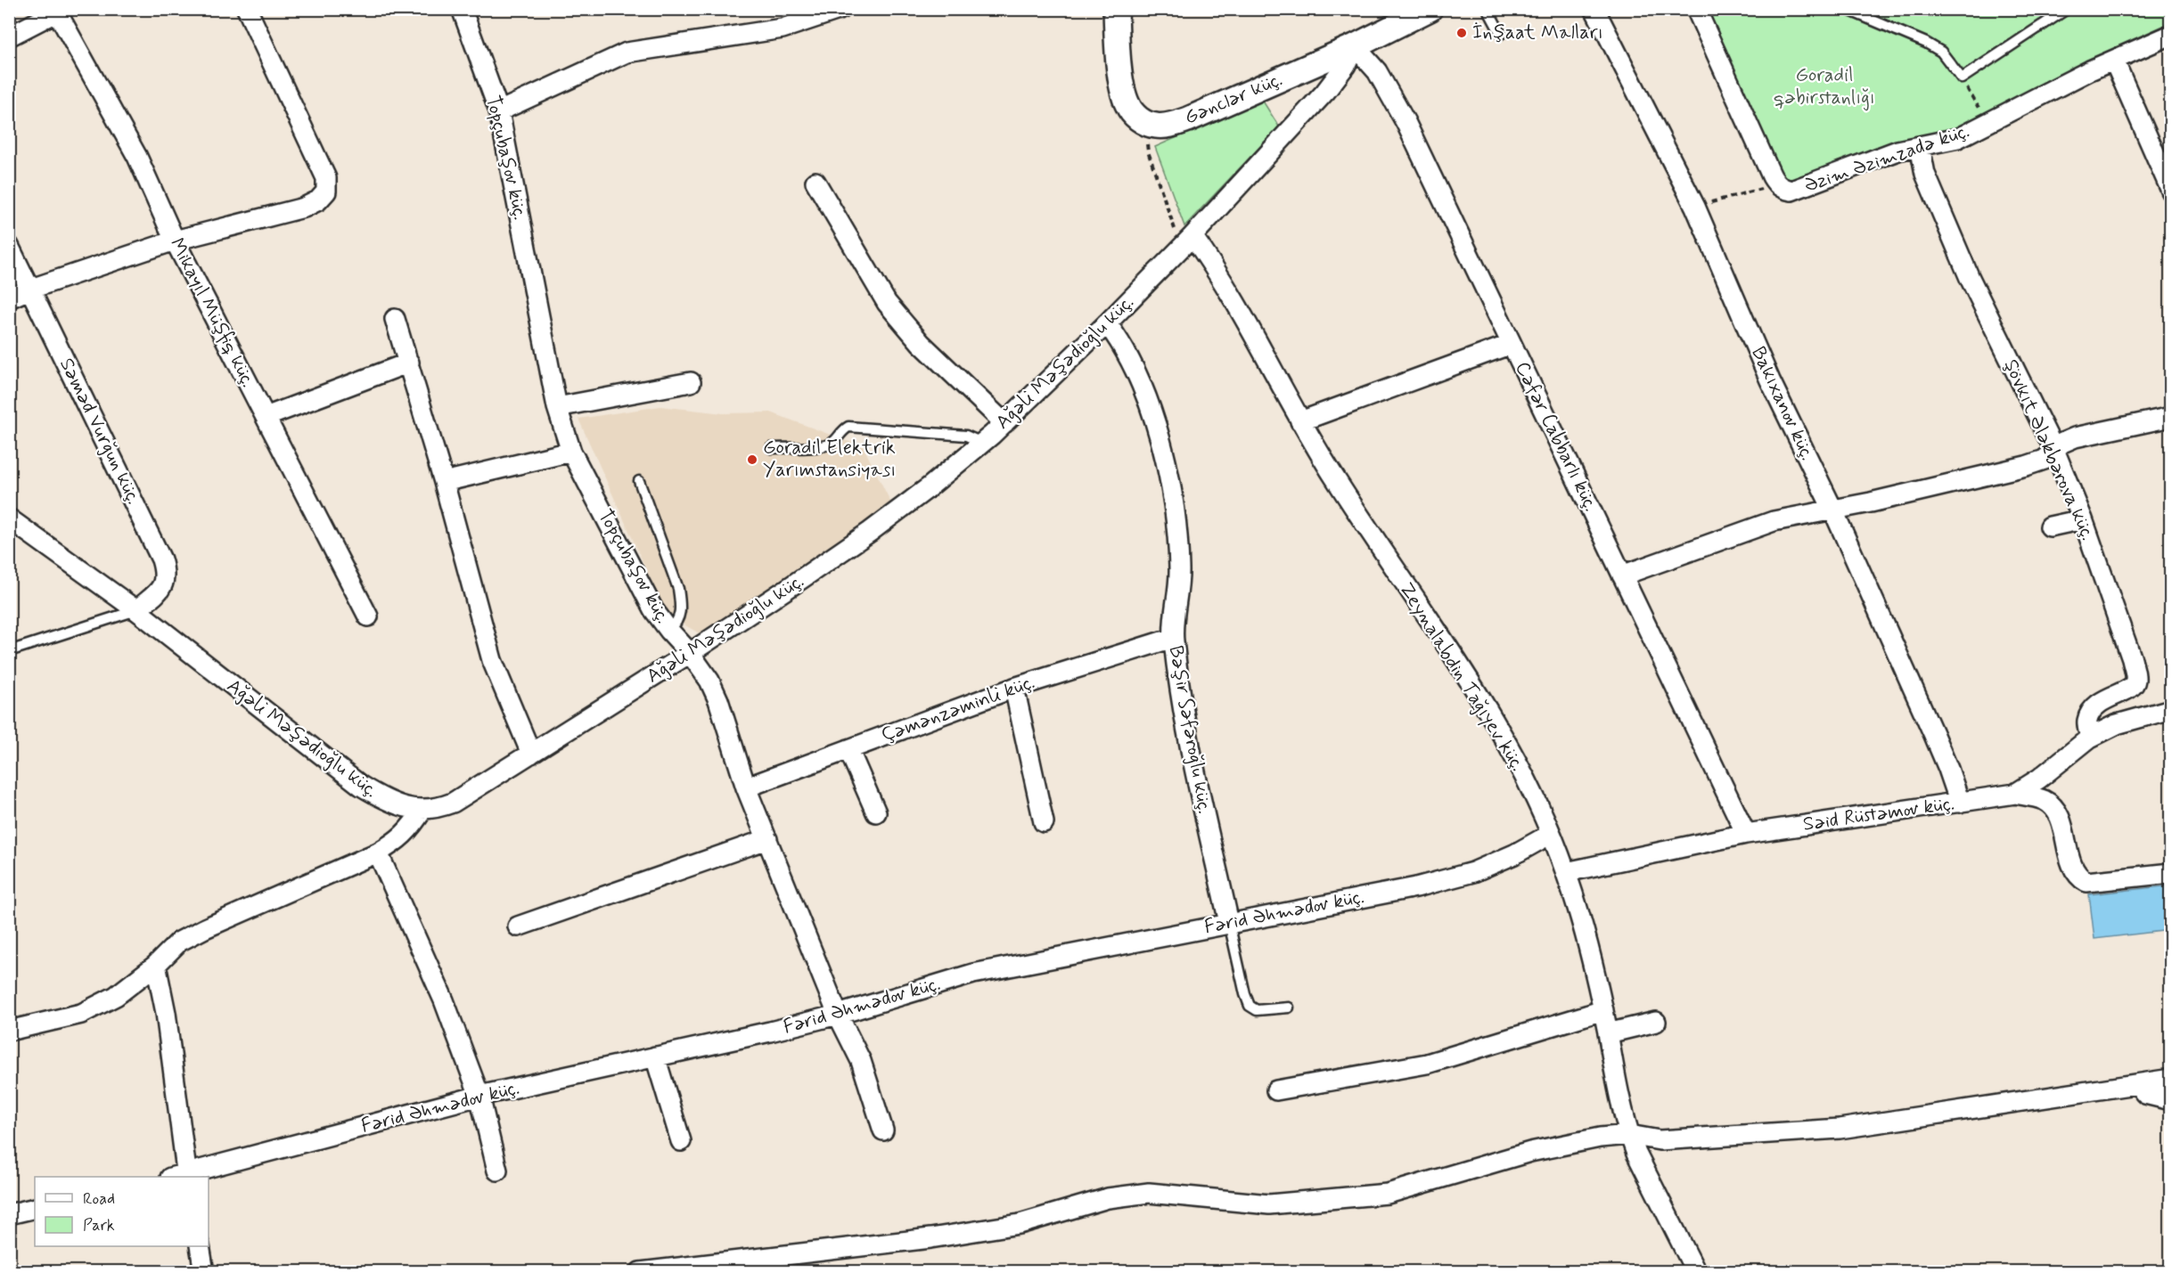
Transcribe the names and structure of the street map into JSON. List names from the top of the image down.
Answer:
{
  "streets": {
    "street": [
      "Gənclər küç.",
      "Topçubaşov küç.",
      "Əzim Əzimzadə küç.",
      "Mikayıl Müşfiq küç.",
      "Ağəli Məşədioğlu küç.",
      "Bakıxanov küç.",
      "Səməd Vurğun küç.",
      "Cəfər Cabbarlı küç.",
      "Şövkıt Ələkbərova küç.",
      "Zeynalabdin Tağıyev küç.",
      "Çəmənzəminli küç.",
      "Bəşir Səfəroğlu küç.",
      "Səid Rüstəmov küç.",
      "Fərid Əhmədov küç."
    ]
  },
  "crossings": [
    ["Gənclər küç.", "Ağəli Məşədioğlu küç."],
    ["Gənclər küç.", "Cəfər Cabbarlı küç."],
    ["Topçubaşov küç.", "Ağəli Məşədioğlu küç."],
    ["Topçubaşov küç.", "Çəmənzəminli küç."],
    ["Topçubaşov küç.", "Fərid Əhmədov küç."],
    ["Əzim Əzimzadə küç.", "Şövkıt Ələkbərova küç."],
    ["Ağəli Məşədioğlu küç.", "Səməd Vurğun küç."],
    ["Ağəli Məşədioğlu küç.", "Cəfər Cabbarlı küç."],
    ["Ağəli Məşədioğlu küç.", "Zeynalabdin Tağıyev küç."],
    ["Ağəli Məşədioğlu küç.", "Bəşir Səfəroğlu küç."],
    ["Bakıxanov küç.", "Səid Rüstəmov küç."],
    ["Cəfər Cabbarlı küç.", "Səid Rüstəmov küç."],
    ["Şövkıt Ələkbərova küç.", "Səid Rüstəmov küç."],
    ["Zeynalabdin Tağıyev küç.", "Səid Rüstəmov küç."],
    ["Zeynalabdin Tağıyev küç.", "Fərid Əhmədov küç."],
    ["Çəmənzəminli küç.", "Bəşir Səfəroğlu küç."],
    ["Bəşir Səfəroğlu küç.", "Fərid Əhmədov küç."]
  ],
  "parks": ["Goradil qəbirstanlığı"],
  "places": ["İnşaat Malları", "Goradil Elektrik Yarımstansiyası"],
  "legend": ["Road", "Park"]
}
